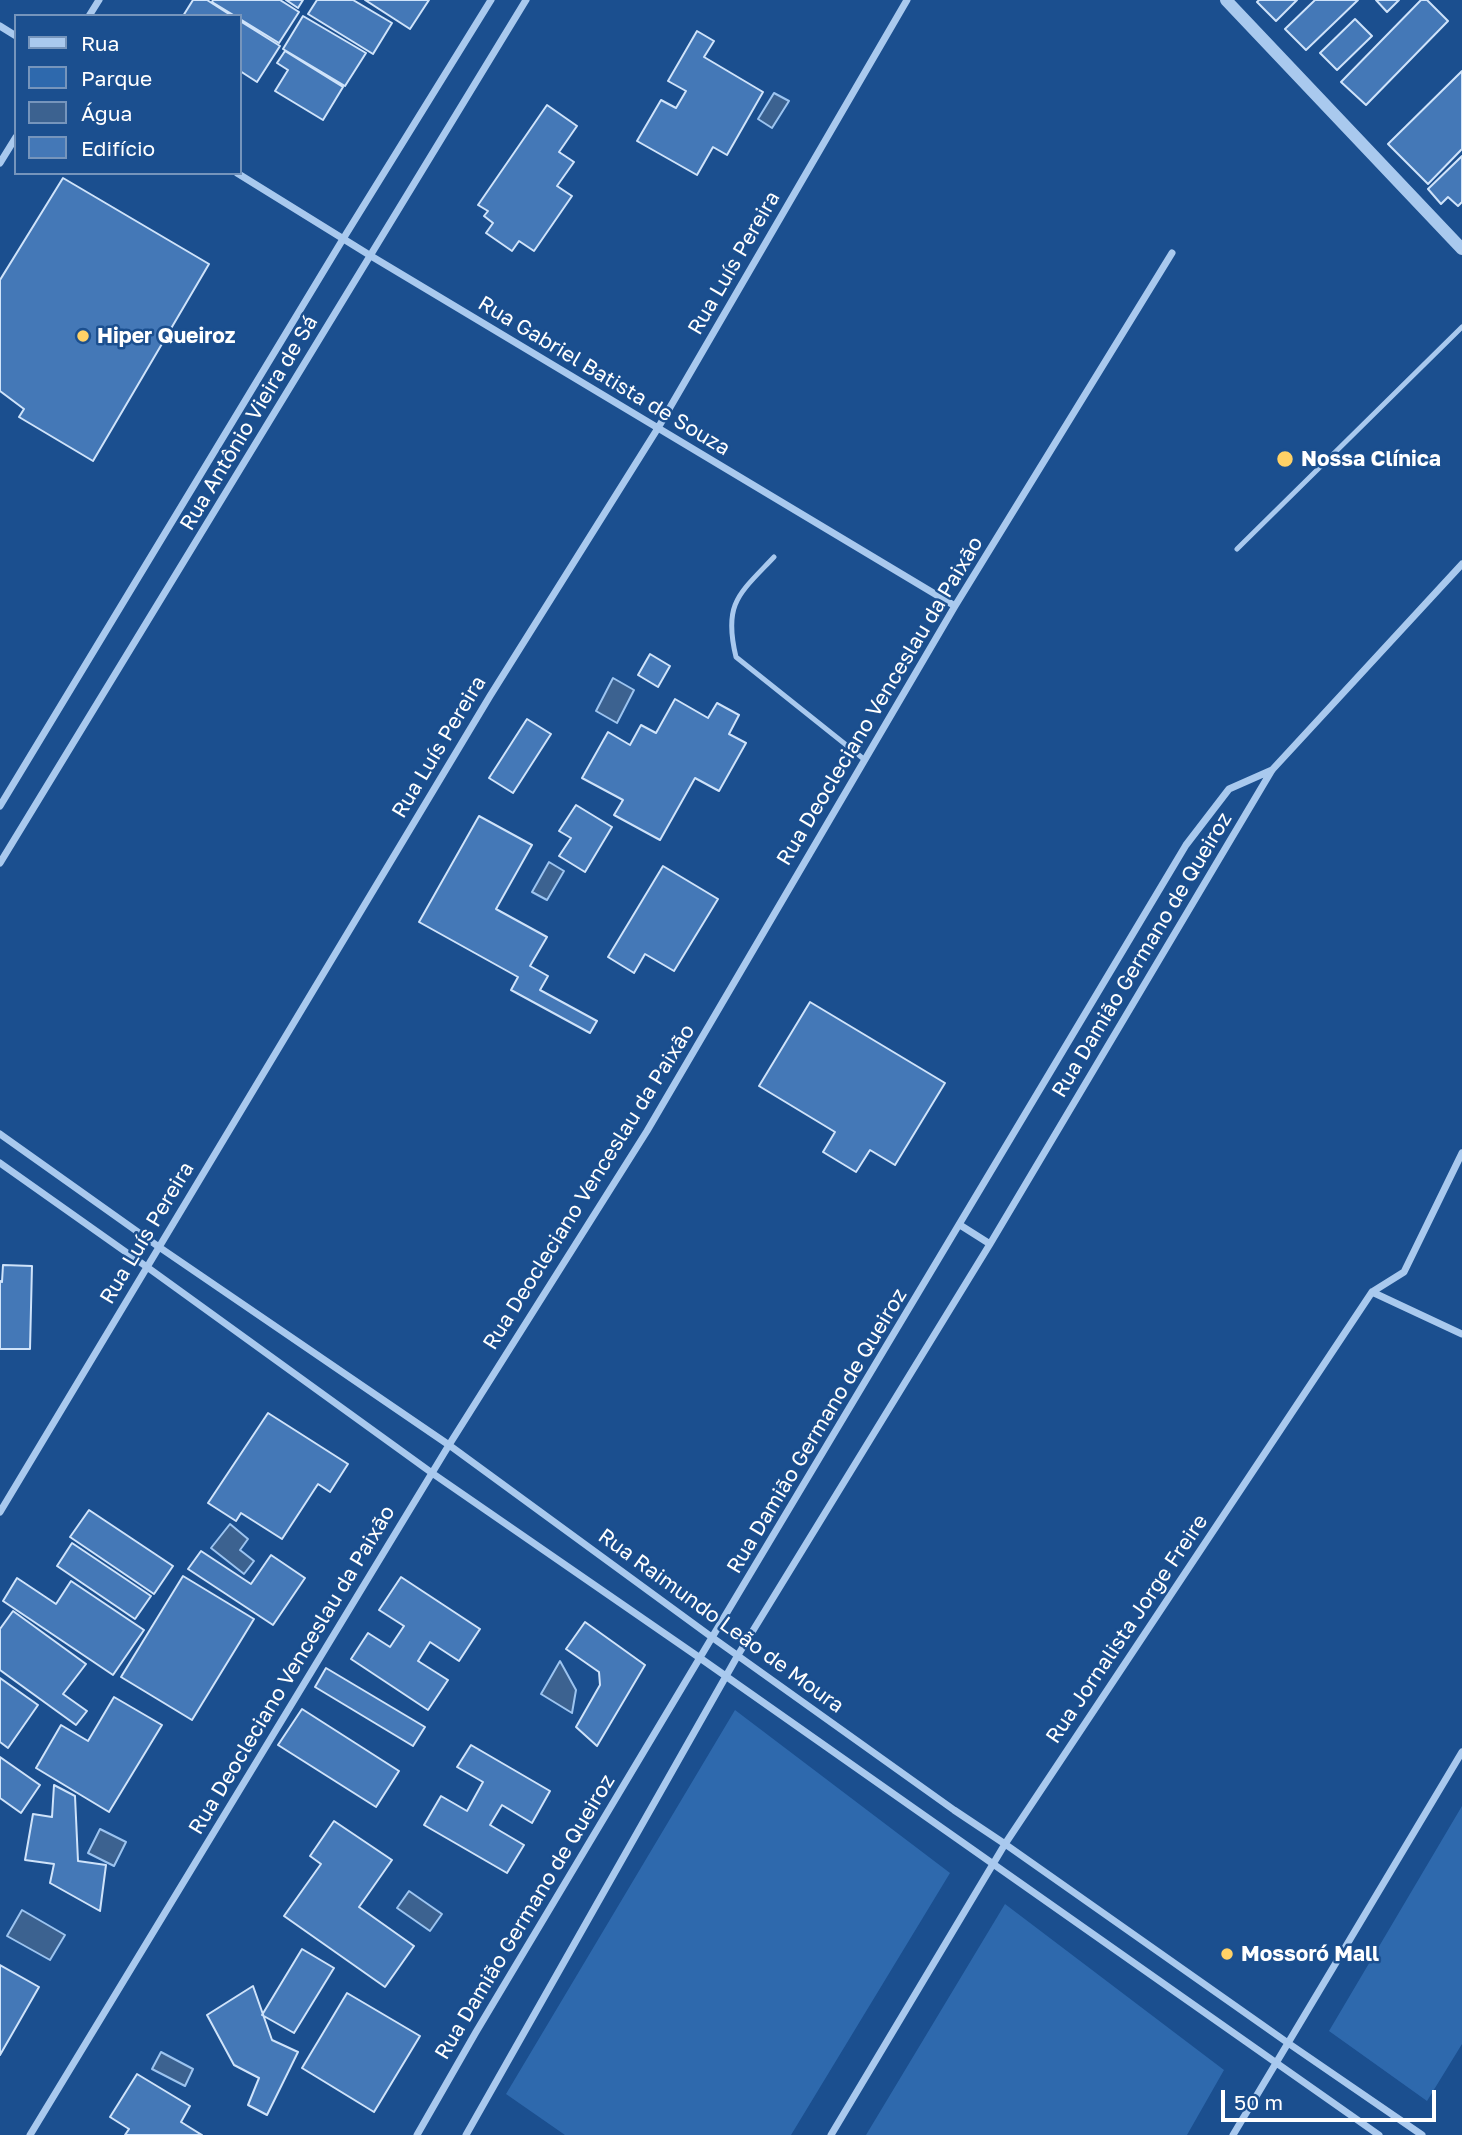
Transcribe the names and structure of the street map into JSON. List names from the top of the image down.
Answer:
{
  "streets": {
    "street": [
      "Rua Luís Pereira",
      "Rua Gabriel Batista de Souza",
      "Rua Antônio Vieira de Sá",
      "Rua Deocleciano Venceslau da Paixão",
      "Rua Damião Germano de Queiroz",
      "Rua Raimundo Leão de Moura",
      "Rua Jornalista Jorge Freire"
    ]
  },
  "crossings": [
    ["Rua Luís Pereira", "Rua Gabriel Batista de Souza"],
    ["Rua Luís Pereira", "Rua Raimundo Leão de Moura"],
    ["Rua Gabriel Batista de Souza", "Rua Antônio Vieira de Sá"],
    ["Rua Gabriel Batista de Souza", "Rua Deocleciano Venceslau da Paixão"],
    ["Rua Deocleciano Venceslau da Paixão", "Rua Raimundo Leão de Moura"],
    ["Rua Damião Germano de Queiroz", "Rua Raimundo Leão de Moura"],
    ["Rua Raimundo Leão de Moura", "Rua Jornalista Jorge Freire"]
  ],
  "places": ["Hiper Queiroz", "Nossa Clínica", "Mossoró Mall"],
  "legend": [
    "Rua",
    "Parque",
    "Água",
    "Edifício"
  ],
  "scale_bar": "50 m"
}
